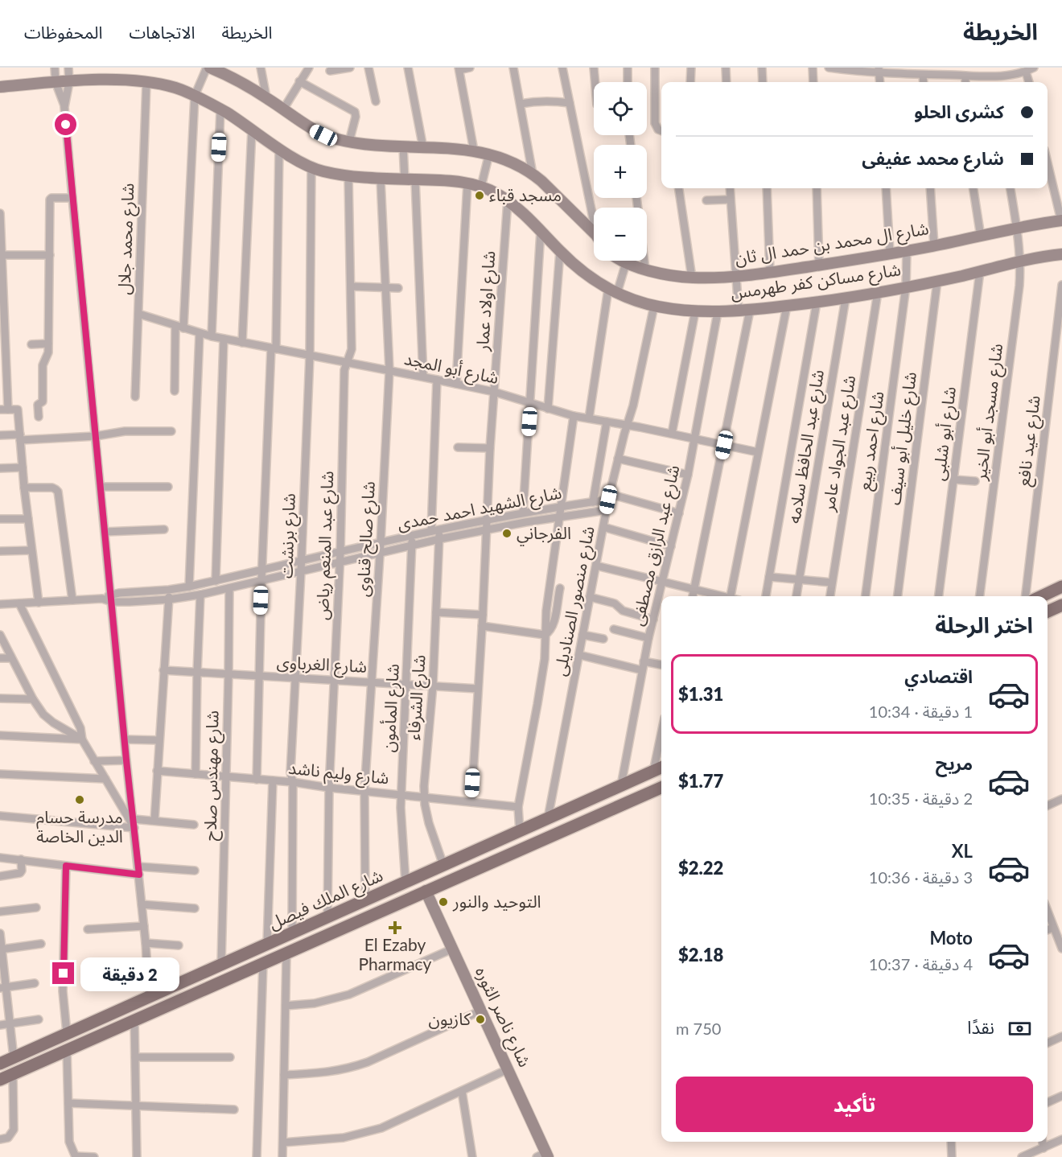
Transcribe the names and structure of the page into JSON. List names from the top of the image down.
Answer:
{
  "streets": {
    "main road": ["شارع الملك فيصل"],
    "street": [
      "شارع محمد جلال",
      "شارع ال محمد بن حمد ال ثان",
      "شارع مساكن كفر طهرمس",
      "شارع اولاد عمار",
      "شارع أبو المجد",
      "شارع مسجد أبو الخير",
      "شارع أبو شلبى",
      "شارع خليل أبو سيف",
      "شارع احمد ربيع",
      "شارع عيد نافع",
      "شارع عبد الجواد عامر",
      "شارع عبد الحافظ سلامه",
      "شارع الشهيد احمد حمدى",
      "شارع برنشت",
      "شارع صالح قناوى",
      "شارع عبد المنعم رياض",
      "شارع عبد الرازق مصطفى",
      "شارع منصور الصناديلى",
      "شارع الغرباوى",
      "شارع الشرفاء",
      "شارع المأمون",
      "شارع وليم ناشد",
      "شارع مهندس صلاح",
      "شارع ناصر الثوره"
    ]
  },
  "crossings": [
    ["شارع محمد جلال", "شارع مساكن كفر طهرمس"],
    ["شارع محمد جلال", "شارع أبو المجد"],
    ["شارع ال محمد بن حمد ال ثان", "شارع مسجد أبو الخير"],
    ["شارع ال محمد بن حمد ال ثان", "شارع احمد ربيع"],
    ["شارع مساكن كفر طهرمس", "شارع اولاد عمار"],
    ["شارع مساكن كفر طهرمس", "شارع مسجد أبو الخير"],
    ["شارع مساكن كفر طهرمس", "شارع أبو شلبى"],
    ["شارع مساكن كفر طهرمس", "شارع خليل أبو سيف"],
    ["شارع مساكن كفر طهرمس", "شارع احمد ربيع"],
    ["شارع مساكن كفر طهرمس", "شارع عبد الجواد عامر"],
    ["شارع مساكن كفر طهرمس", "شارع عبد الحافظ سلامه"],
    ["شارع مساكن كفر طهرمس", "شارع برنشت"],
    ["شارع مساكن كفر طهرمس", "شارع صالح قناوى"],
    ["شارع مساكن كفر طهرمس", "شارع عبد المنعم رياض"],
    ["شارع مساكن كفر طهرمس", "شارع عبد الرازق مصطفى"],
    ["شارع مساكن كفر طهرمس", "شارع منصور الصناديلى"],
    ["شارع اولاد عمار", "شارع أبو المجد"],
    ["شارع اولاد عمار", "شارع الشهيد احمد حمدى"],
    ["شارع اولاد عمار", "شارع الغرباوى"],
    ["شارع اولاد عمار", "شارع وليم ناشد"],
    ["شارع أبو المجد", "شارع برنشت"],
    ["شارع أبو المجد", "شارع صالح قناوى"],
    ["شارع أبو المجد", "شارع عبد المنعم رياض"],
    ["شارع أبو المجد", "شارع عبد الرازق مصطفى"],
    ["شارع أبو المجد", "شارع منصور الصناديلى"],
    ["شارع الشهيد احمد حمدى", "شارع برنشت"],
    ["شارع الشهيد احمد حمدى", "شارع صالح قناوى"],
    ["شارع الشهيد احمد حمدى", "شارع عبد المنعم رياض"],
    ["شارع الشهيد احمد حمدى", "شارع منصور الصناديلى"],
    ["شارع الشهيد احمد حمدى", "شارع الشرفاء"],
    ["شارع الشهيد احمد حمدى", "شارع المأمون"],
    ["شارع الشهيد احمد حمدى", "شارع مهندس صلاح"],
    ["شارع برنشت", "شارع الغرباوى"],
    ["شارع برنشت", "شارع وليم ناشد"],
    ["شارع برنشت", "شارع الملك فيصل"],
    ["شارع صالح قناوى", "شارع الغرباوى"],
    ["شارع صالح قناوى", "شارع وليم ناشد"],
    ["شارع صالح قناوى", "شارع الملك فيصل"],
    ["شارع عبد المنعم رياض", "شارع الغرباوى"],
    ["شارع عبد المنعم رياض", "شارع وليم ناشد"],
    ["شارع عبد المنعم رياض", "شارع الملك فيصل"],
    ["شارع عبد الرازق مصطفى", "شارع الملك فيصل"],
    ["شارع منصور الصناديلى", "شارع الملك فيصل"],
    ["شارع الغرباوى", "شارع الشرفاء"],
    ["شارع الغرباوى", "شارع المأمون"],
    ["شارع الغرباوى", "شارع مهندس صلاح"],
    ["شارع الشرفاء", "شارع وليم ناشد"],
    ["شارع الشرفاء", "شارع الملك فيصل"],
    ["شارع المأمون", "شارع وليم ناشد"],
    ["شارع المأمون", "شارع الملك فيصل"],
    ["شارع وليم ناشد", "شارع مهندس صلاح"],
    ["شارع مهندس صلاح", "شارع الملك فيصل"],
    ["شارع الملك فيصل", "شارع ناصر الثوره"]
  ],
  "places": {
    "other": [
      "مسجد قباء",
      "الفرجاني",
      "مدرسة حسام الدين الخاصة",
      "التوحيد والنور",
      "كازيون"
    ],
    "health": ["El Ezaby Pharmacy"]
  },
  "page": {
    "header": "الخريطة",
    "nav": ["الخريطة", "الاتجاهات", "المحفوظات"],
    "map_buttons": ["+", "−"],
    "banner": ["كشرى الحلو", "شارع محمد عفيفى"],
    "heading": "اختر الرحلة",
    "list": [
      {
        "name": "اقتصادي",
        "note": "1 دقيقة · 10:34",
        "value": "$1.31"
      },
      {
        "name": "مريح",
        "note": "2 دقيقة · 10:35",
        "value": "$1.77"
      },
      {
        "name": "XL",
        "note": "3 دقيقة · 10:36",
        "value": "$2.22"
      },
      {
        "name": "Moto",
        "note": "4 دقيقة · 10:37",
        "value": "$2.18"
      }
    ],
    "bubble": "2 دقيقة",
    "pay": ["نقدًا", "750 m"],
    "buttons": "تأكيد"
  }
}
